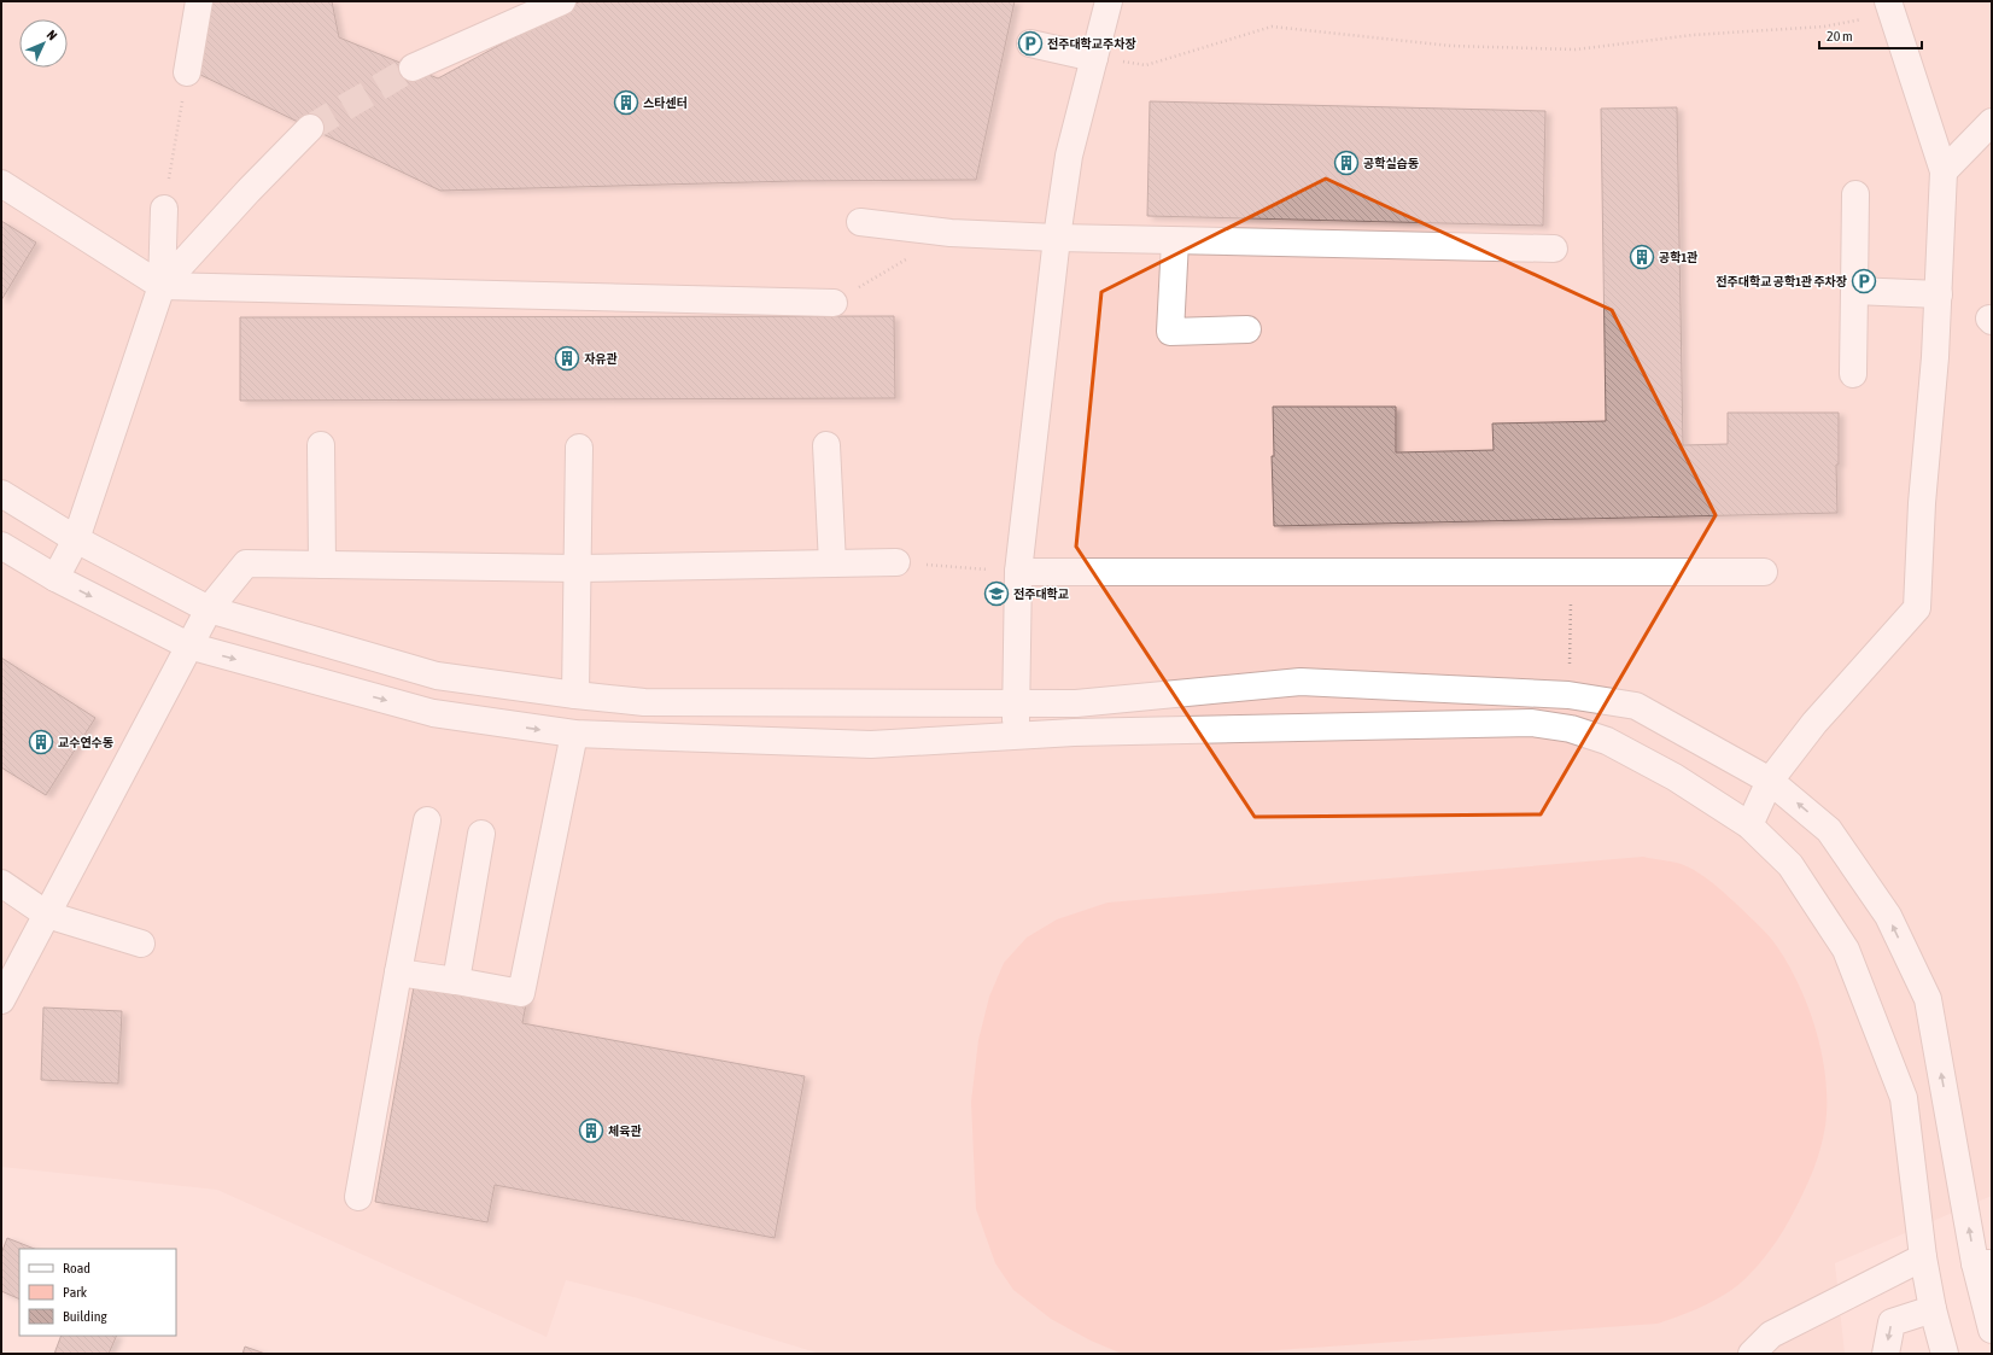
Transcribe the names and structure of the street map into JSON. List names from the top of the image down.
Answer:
{
  "places": {
    "parking": ["전주대학교주차장", "전주대학교 공학1관 주차장"],
    "building": [
      "스타센터",
      "공학실습동",
      "공학1관",
      "자유관",
      "교수연수동",
      "체육관"
    ],
    "school or university": ["전주대학교"]
  },
  "legend": ["Road", "Park", "Building"],
  "scale_bar": "20 m",
  "north": "top right"
}
